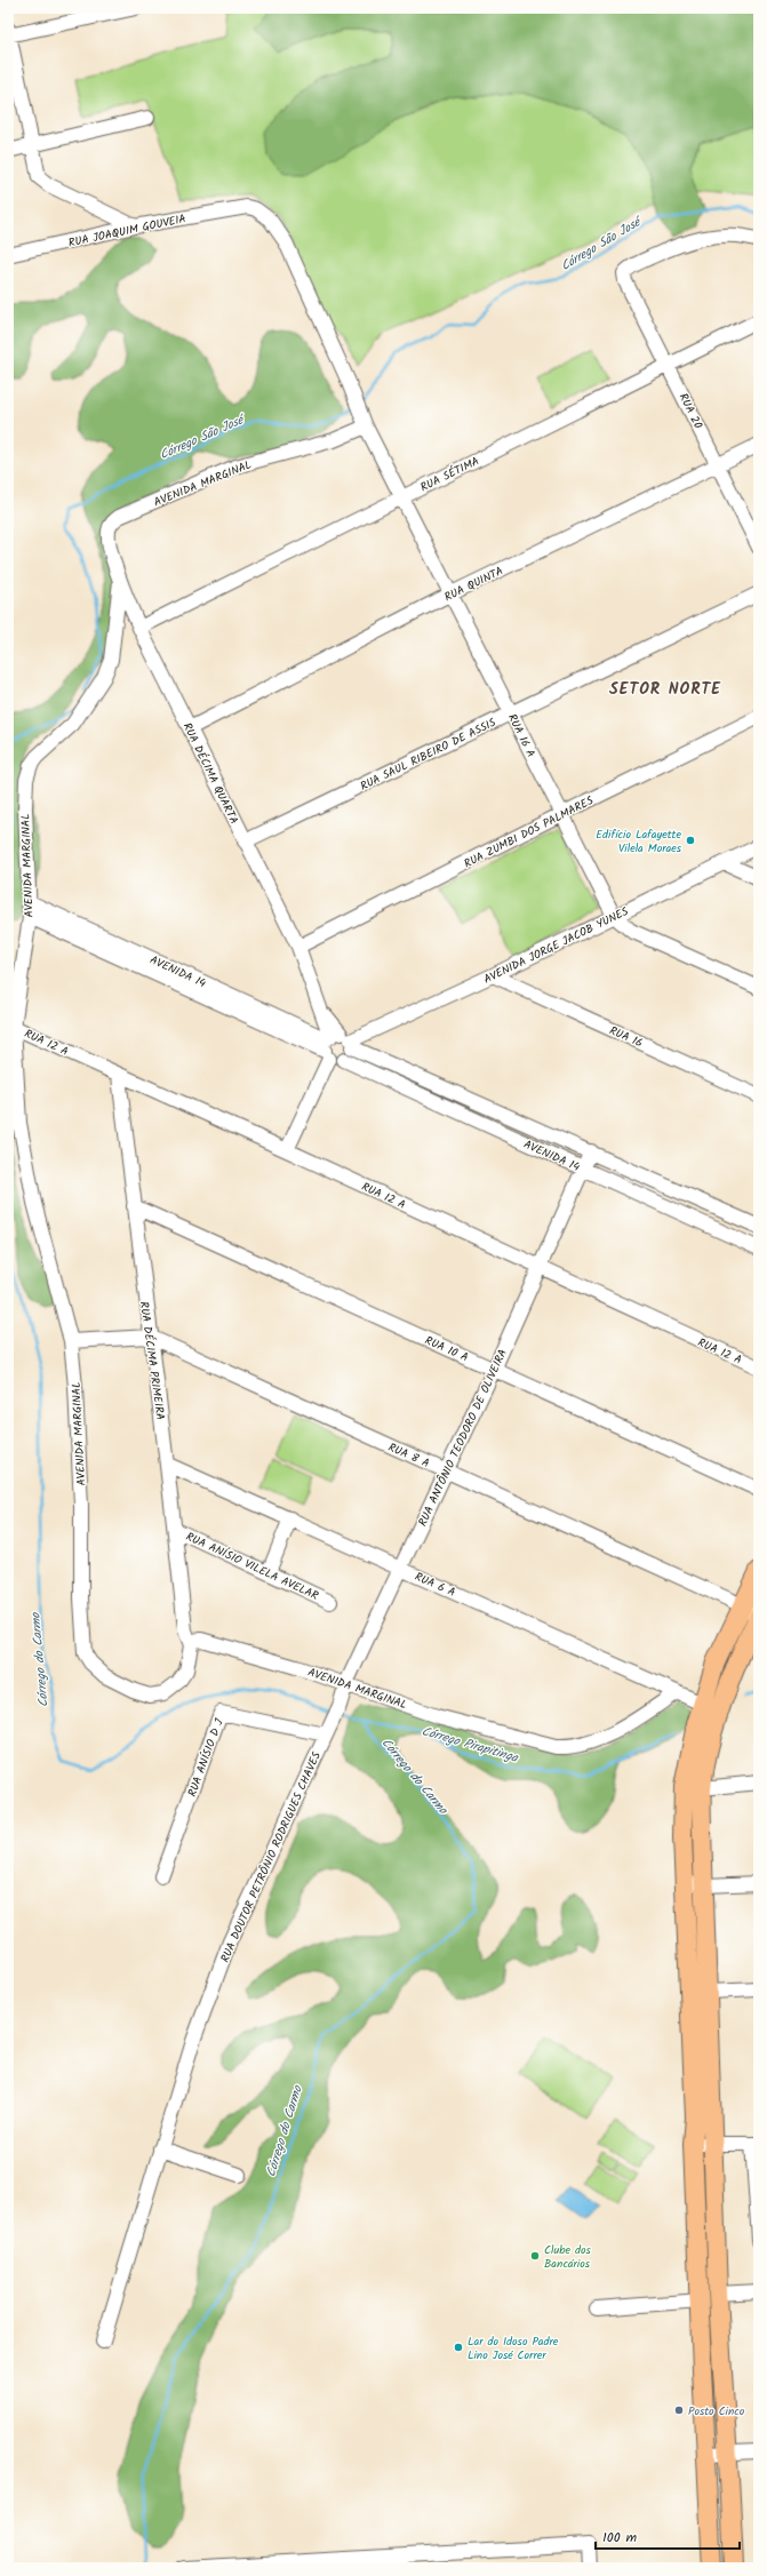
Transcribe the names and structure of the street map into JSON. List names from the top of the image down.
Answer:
{
  "streets": {
    "street": [
      "RUA JOAQUIM GOUVEIA",
      "RUA 20",
      "RUA SÉTIMA",
      "AVENIDA MARGINAL",
      "RUA QUINTA",
      "RUA 16 A",
      "RUA SAUL RIBEIRO DE ASSIS",
      "RUA DÉCIMA QUARTA",
      "RUA ZUMBI DOS PALMARES",
      "AVENIDA JORGE JACOB YUNES",
      "AVENIDA 14",
      "RUA 16",
      "RUA 12 A",
      "RUA 10 A",
      "RUA DÉCIMA PRIMEIRA",
      "RUA ANTÔNIO TEODORO DE OLIVEIRA",
      "RUA 8 A",
      "RUA ANÍSIO VILELA AVELAR",
      "RUA 6 A",
      "RUA ANÍSIO D J",
      "RUA DOUTOR PETRÔNIO RODRIGUES CHAVES"
    ]
  },
  "crossings": [
    ["RUA JOAQUIM GOUVEIA", "RUA 16 A"],
    ["RUA 20", "RUA SÉTIMA"],
    ["RUA 20", "RUA QUINTA"],
    ["RUA SÉTIMA", "RUA 16 A"],
    ["RUA SÉTIMA", "RUA DÉCIMA QUARTA"],
    ["AVENIDA MARGINAL", "RUA 16 A"],
    ["AVENIDA MARGINAL", "RUA DÉCIMA QUARTA"],
    ["AVENIDA MARGINAL", "AVENIDA 14"],
    ["AVENIDA MARGINAL", "RUA 12 A"],
    ["AVENIDA MARGINAL", "RUA DÉCIMA PRIMEIRA"],
    ["AVENIDA MARGINAL", "RUA ANTÔNIO TEODORO DE OLIVEIRA"],
    ["AVENIDA MARGINAL", "RUA 8 A"],
    ["AVENIDA MARGINAL", "RUA 6 A"],
    ["RUA QUINTA", "RUA 16 A"],
    ["RUA QUINTA", "RUA DÉCIMA QUARTA"],
    ["RUA 16 A", "RUA SAUL RIBEIRO DE ASSIS"],
    ["RUA 16 A", "RUA ZUMBI DOS PALMARES"],
    ["RUA 16 A", "AVENIDA JORGE JACOB YUNES"],
    ["RUA SAUL RIBEIRO DE ASSIS", "RUA DÉCIMA QUARTA"],
    ["RUA DÉCIMA QUARTA", "RUA ZUMBI DOS PALMARES"],
    ["RUA DÉCIMA QUARTA", "AVENIDA JORGE JACOB YUNES"],
    ["RUA DÉCIMA QUARTA", "AVENIDA 14"],
    ["AVENIDA JORGE JACOB YUNES", "AVENIDA 14"],
    ["AVENIDA JORGE JACOB YUNES", "RUA 16"],
    ["AVENIDA 14", "RUA ANTÔNIO TEODORO DE OLIVEIRA"],
    ["RUA 12 A", "RUA DÉCIMA PRIMEIRA"],
    ["RUA 12 A", "RUA ANTÔNIO TEODORO DE OLIVEIRA"],
    ["RUA 10 A", "RUA DÉCIMA PRIMEIRA"],
    ["RUA 10 A", "RUA ANTÔNIO TEODORO DE OLIVEIRA"],
    ["RUA DÉCIMA PRIMEIRA", "RUA 8 A"],
    ["RUA DÉCIMA PRIMEIRA", "RUA ANÍSIO VILELA AVELAR"],
    ["RUA DÉCIMA PRIMEIRA", "RUA 6 A"],
    ["RUA ANTÔNIO TEODORO DE OLIVEIRA", "RUA 8 A"],
    ["RUA ANTÔNIO TEODORO DE OLIVEIRA", "RUA 6 A"],
    ["RUA ANTÔNIO TEODORO DE OLIVEIRA", "RUA ANÍSIO D J"],
    ["RUA ANTÔNIO TEODORO DE OLIVEIRA", "RUA DOUTOR PETRÔNIO RODRIGUES CHAVES"],
    ["RUA ANÍSIO D J", "RUA DOUTOR PETRÔNIO RODRIGUES CHAVES"]
  ],
  "districts": ["SETOR NORTE"],
  "water": ["Córrego São José", "Córrego do Carmo", "Córrego Pirapitinga"],
  "places": [
    "Edifício Lafayette Vilela Moraes",
    "Clube dos Bancários",
    "Lar do Idoso Padre Lino José Correr",
    "Posto Cinco"
  ],
  "scale_bar": "100 m"
}
